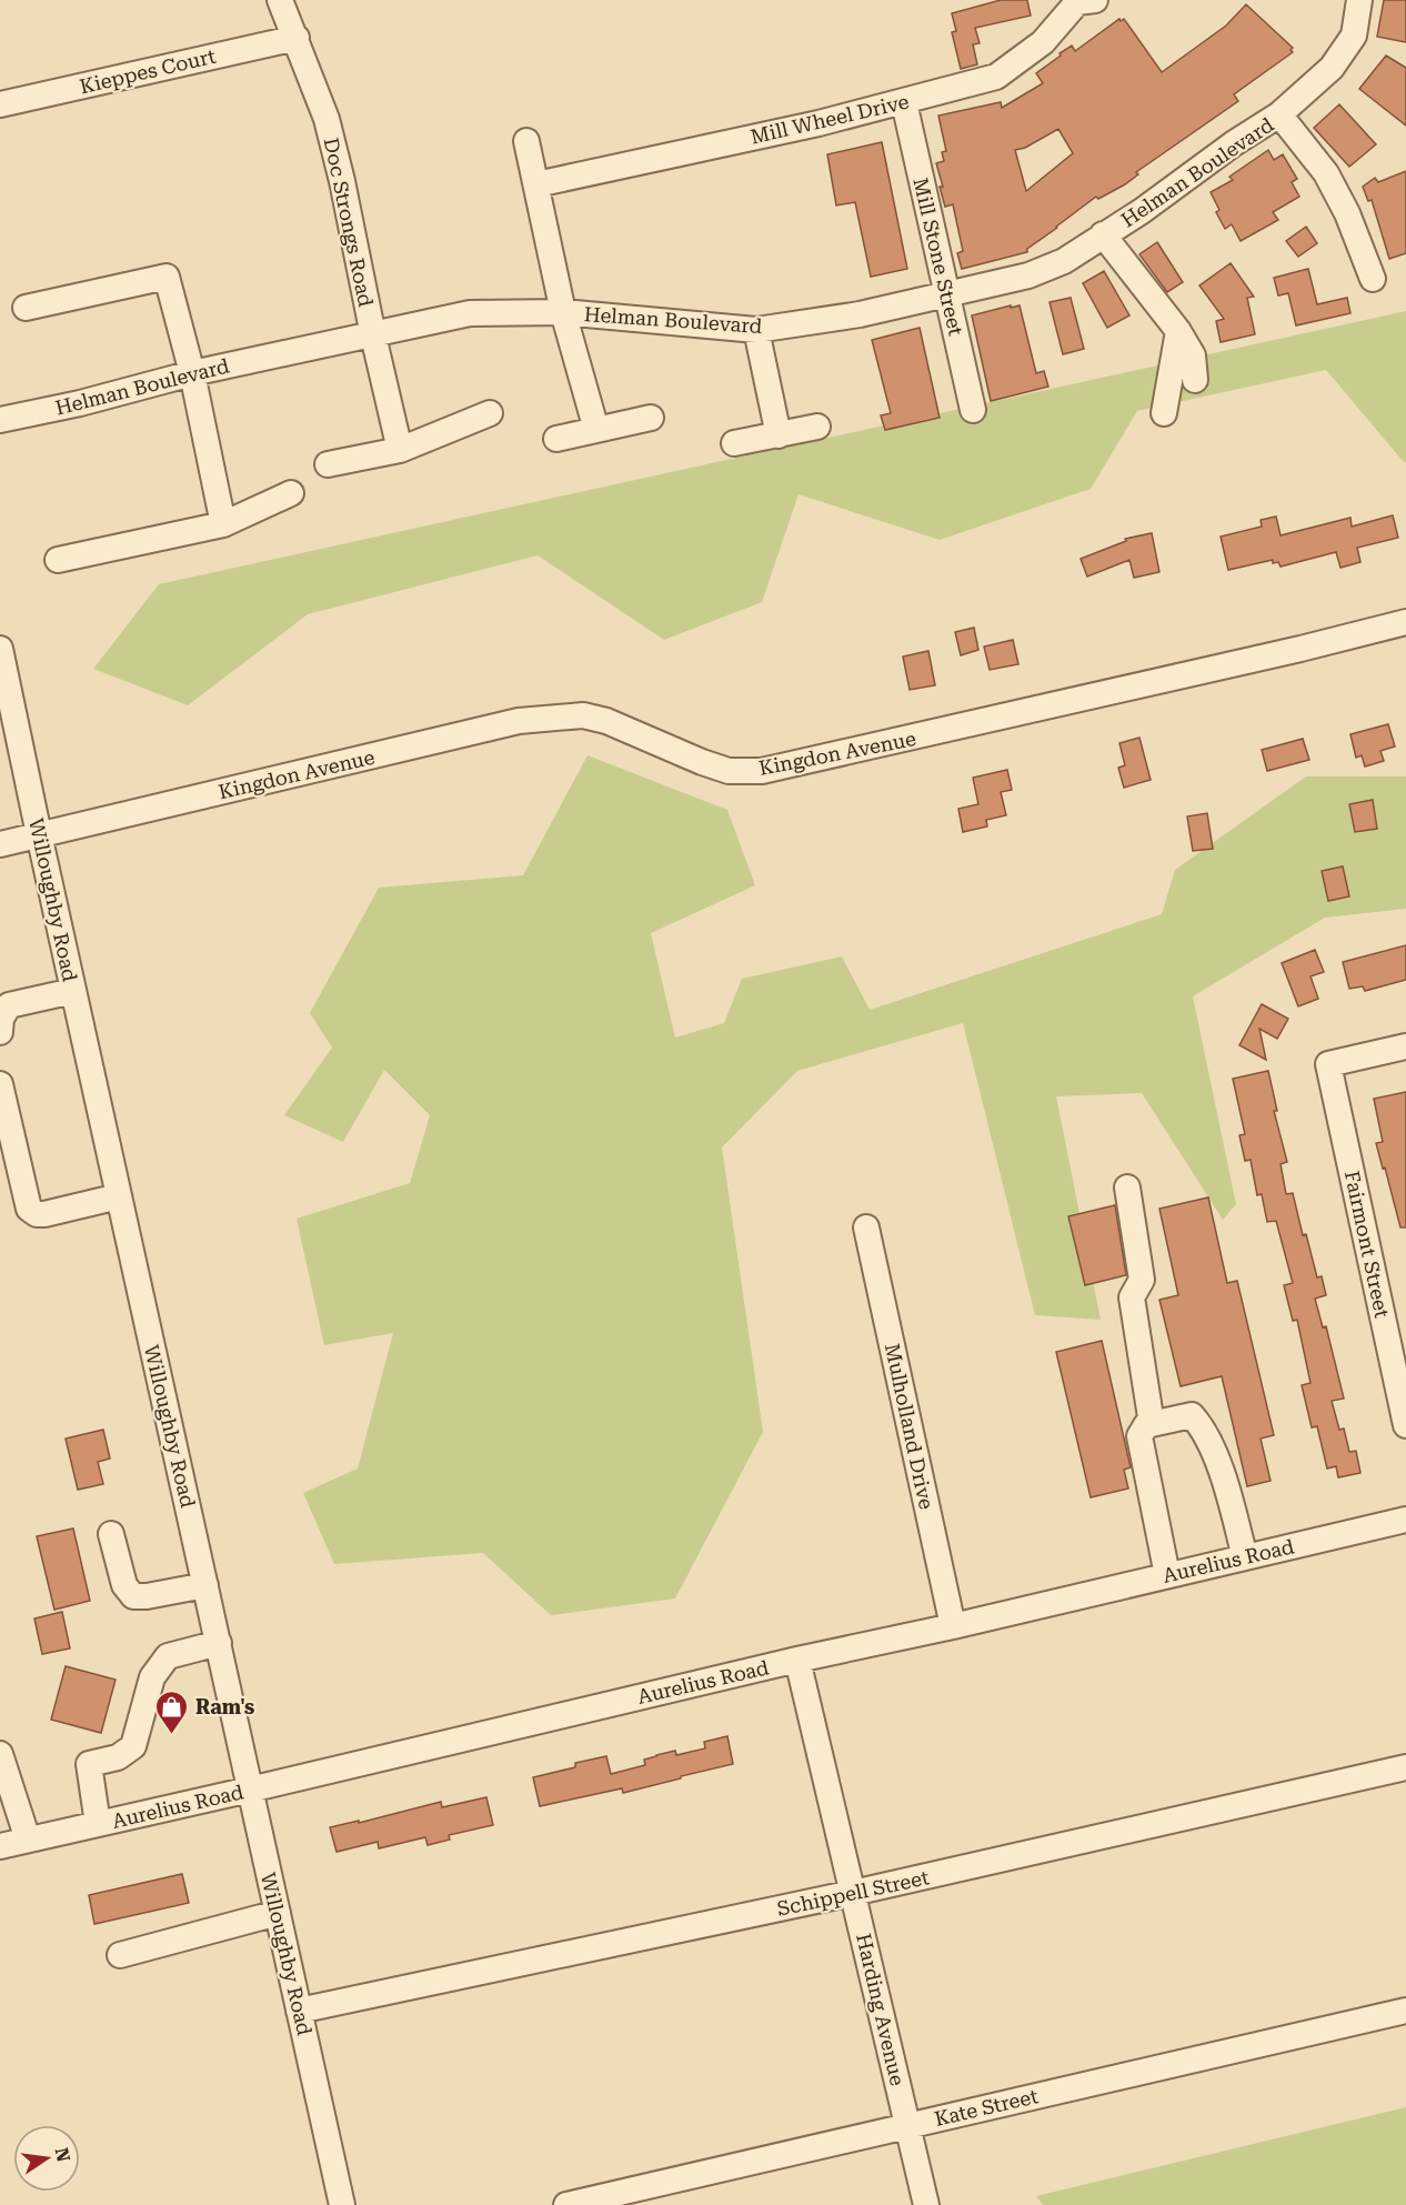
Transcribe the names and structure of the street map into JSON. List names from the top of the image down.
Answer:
{
  "streets": {
    "street": [
      "Kieppes Court",
      "Mill Wheel Drive",
      "Helman Boulevard",
      "Doc Strongs Road",
      "Mill Stone Street",
      "Kingdon Avenue",
      "Willoughby Road",
      "Fairmont Street",
      "Mulholland Drive",
      "Aurelius Road",
      "Schippell Street",
      "Harding Avenue",
      "Kate Street"
    ]
  },
  "crossings": [
    ["Kieppes Court", "Doc Strongs Road"],
    ["Mill Wheel Drive", "Mill Stone Street"],
    ["Helman Boulevard", "Doc Strongs Road"],
    ["Helman Boulevard", "Mill Stone Street"],
    ["Kingdon Avenue", "Willoughby Road"],
    ["Willoughby Road", "Aurelius Road"],
    ["Willoughby Road", "Schippell Street"],
    ["Mulholland Drive", "Aurelius Road"],
    ["Aurelius Road", "Harding Avenue"],
    ["Schippell Street", "Harding Avenue"],
    ["Harding Avenue", "Kate Street"]
  ],
  "places": {
    "shop": ["Ram's"]
  },
  "north": "right"
}
